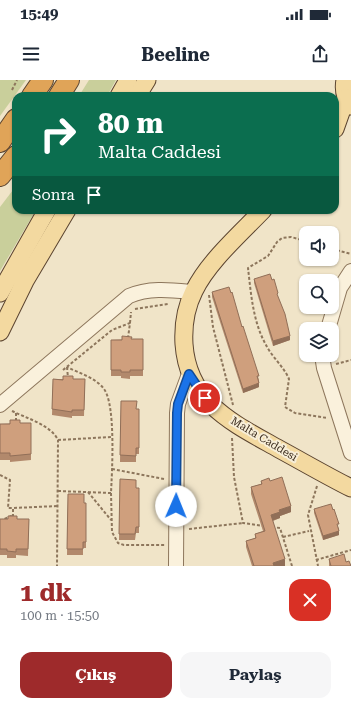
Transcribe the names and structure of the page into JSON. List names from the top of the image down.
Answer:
{
  "streets": {
    "main road": ["Malta Caddesi"]
  },
  "page": {
    "status": "15:49",
    "header": "Beeline",
    "turn": ["80 m", "Malta Caddesi"],
    "then": "Sonra",
    "heading": ["1 dk", "100 m · 15:50"],
    "buttons": ["Çıkış", "Paylaş"]
  }
}
